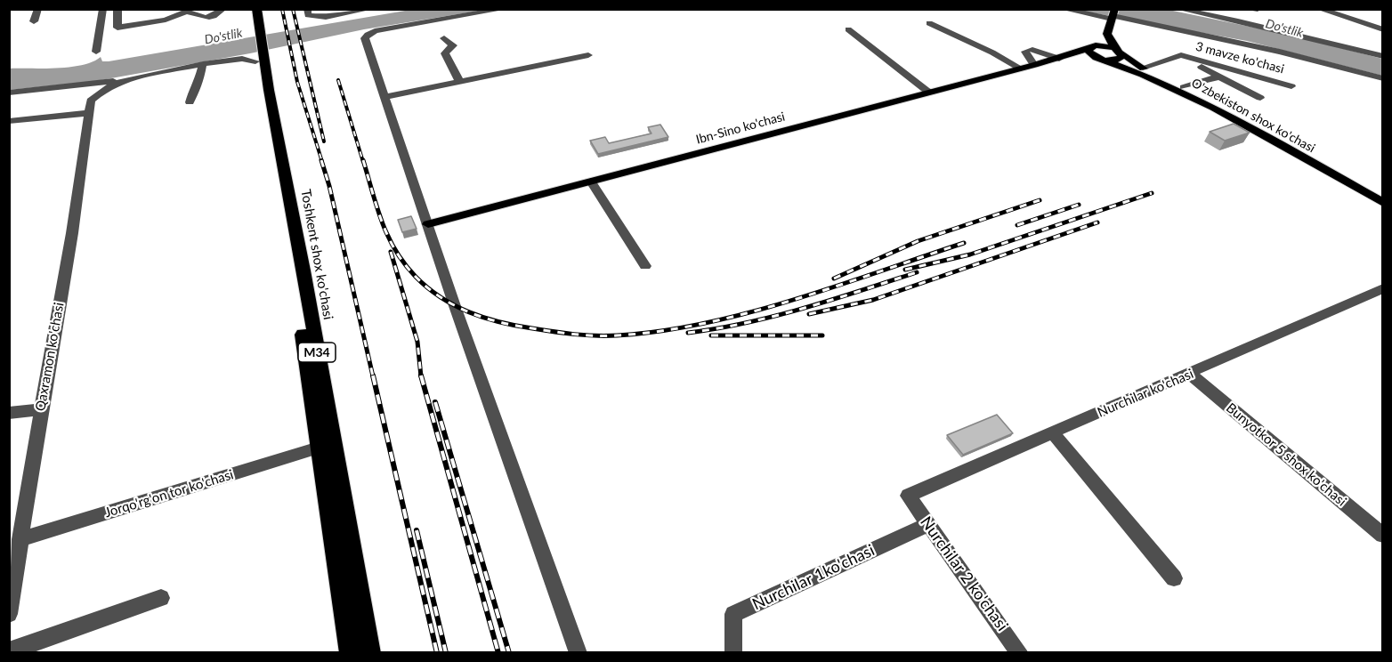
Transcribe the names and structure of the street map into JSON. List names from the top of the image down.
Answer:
{
  "streets": {
    "highway": ["Toshkent shox ko'chasi", "M34"],
    "main road": ["O'zbekiston shox ko'chasi", "Ibn-Sino ko'chasi"],
    "street": [
      "3 mavze ko'chasi",
      "Qaxramon ko'chasi",
      "Nurchilar ko'chasi",
      "Bunyotkor 5 shox ko'chasi",
      "Jorqo'rg'on tor ko'chasi",
      "Nurchilar 2 ko'chasi",
      "Nurchilar 1ko'chasi"
    ]
  },
  "crossings": [
    ["3 mavze ko'chasi", "O'zbekiston shox ko'chasi"],
    ["Toshkent shox ko'chasi", "Jorqo'rg'on tor ko'chasi"],
    ["Qaxramon ko'chasi", "Jorqo'rg'on tor ko'chasi"],
    ["Nurchilar ko'chasi", "Bunyotkor 5 shox ko'chasi"],
    ["Nurchilar ko'chasi", "Nurchilar 2 ko'chasi"],
    ["Nurchilar 2 ko'chasi", "Nurchilar 1ko'chasi"]
  ],
  "water": ["Do'stlik"]
}
